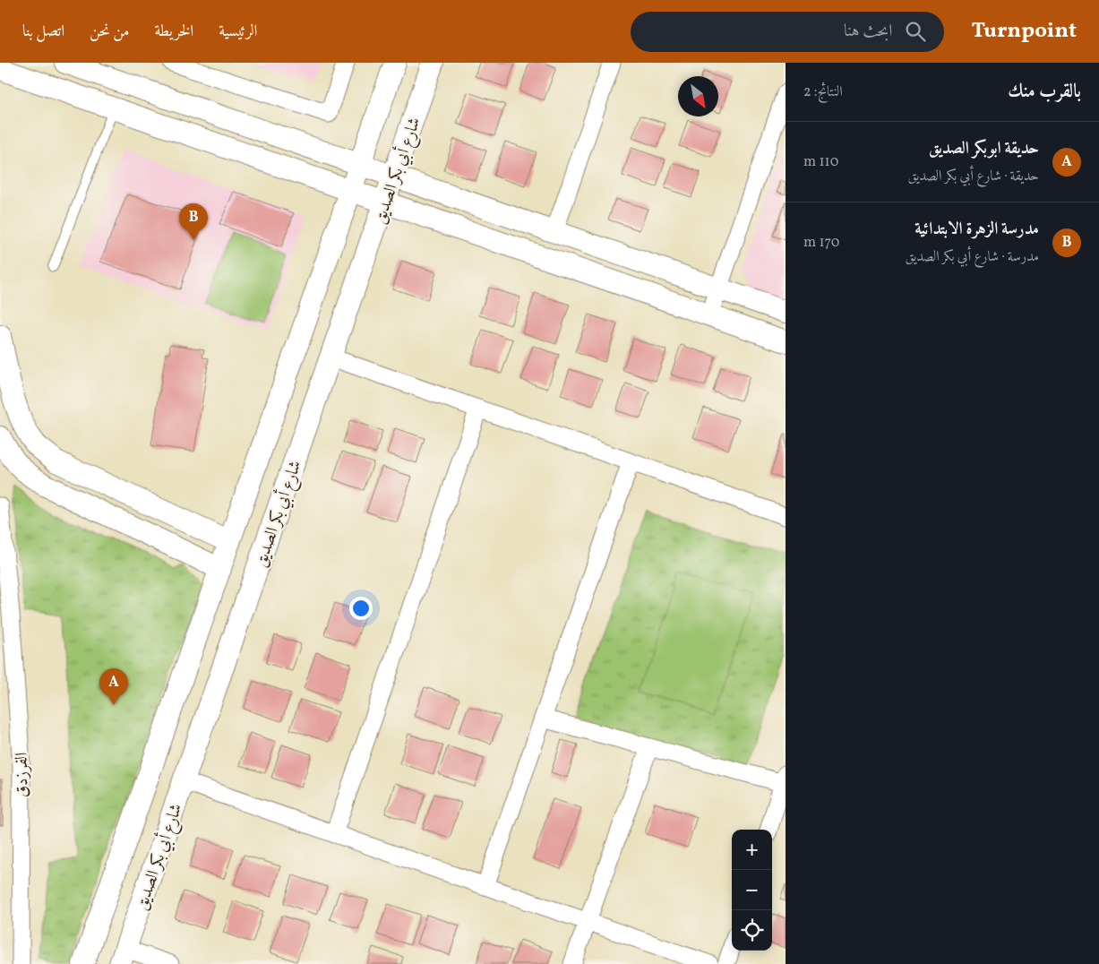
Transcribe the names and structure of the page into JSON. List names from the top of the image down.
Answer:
{
  "streets": {
    "street": ["شارع أبي بكر الصديق", "الفرزدق"]
  },
  "north": "bottom right",
  "page": {
    "header": "Turnpoint",
    "search": "ابحث هنا",
    "nav": [
      "الرئيسية",
      "الخريطة",
      "من نحن",
      "اتصل بنا"
    ],
    "heading": ["بالقرب منك", "النتائج: 2"],
    "list": [
      {
        "mark": "A",
        "name": "حديقة ابوبكر الصديق",
        "note": "حديقة · شارع أبي بكر الصديق",
        "value": "110 m"
      },
      {
        "mark": "B",
        "name": "مدرسة الزهرة الابتدائية",
        "note": "مدرسة · شارع أبي بكر الصديق",
        "value": "170 m"
      }
    ],
    "pins": ["B", "A"],
    "map_buttons": ["+", "−"]
  }
}
